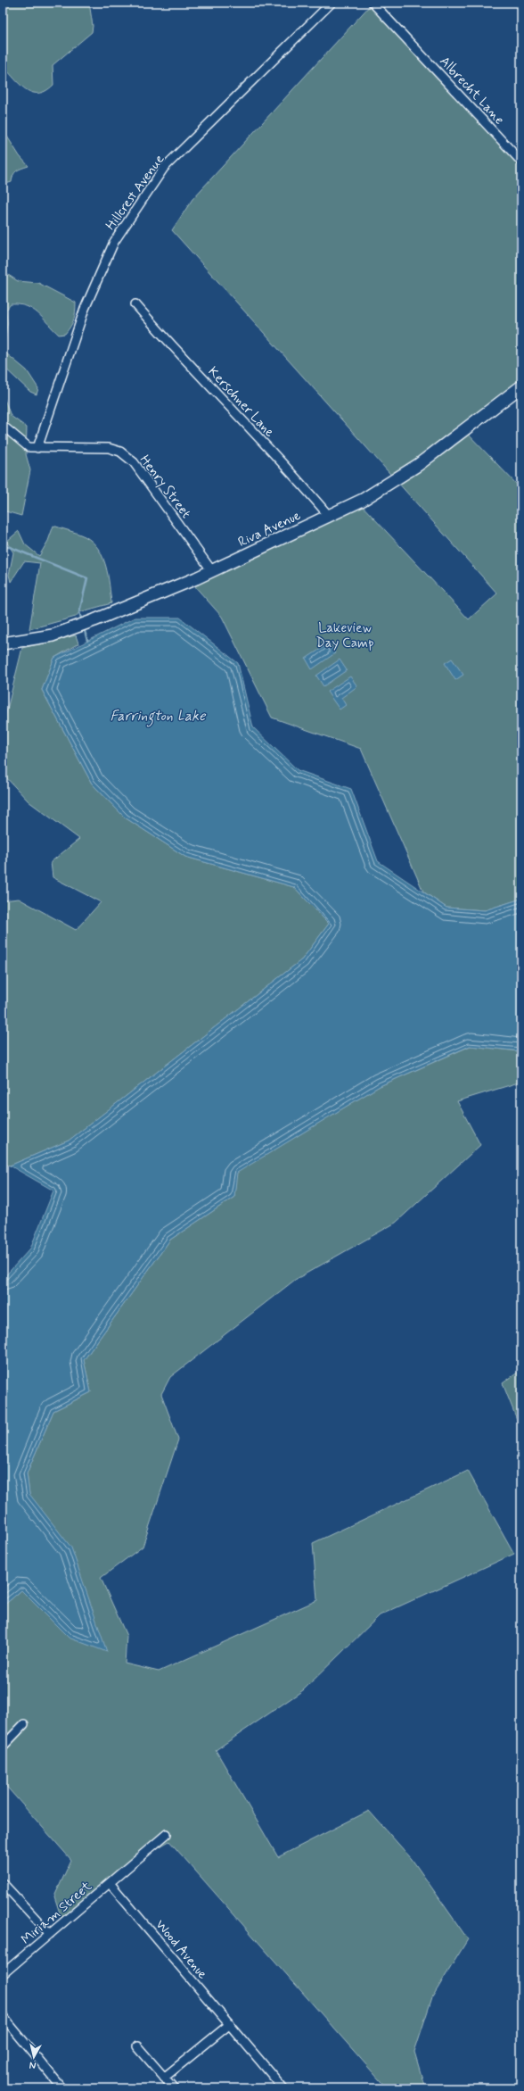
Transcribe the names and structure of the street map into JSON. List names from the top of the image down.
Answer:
{
  "streets": {
    "street": [
      "Albrecht Lane",
      "Hillcrest Avenue",
      "Kerschner Lane",
      "Henry Street",
      "Riva Avenue",
      "Miriam Street",
      "Wood Avenue"
    ]
  },
  "crossings": [
    ["Hillcrest Avenue", "Henry Street"],
    ["Kerschner Lane", "Riva Avenue"],
    ["Henry Street", "Riva Avenue"],
    ["Miriam Street", "Wood Avenue"]
  ],
  "water": ["Farrington Lake"],
  "parks": ["Lakeview Day Camp"],
  "north": "bottom"
}
